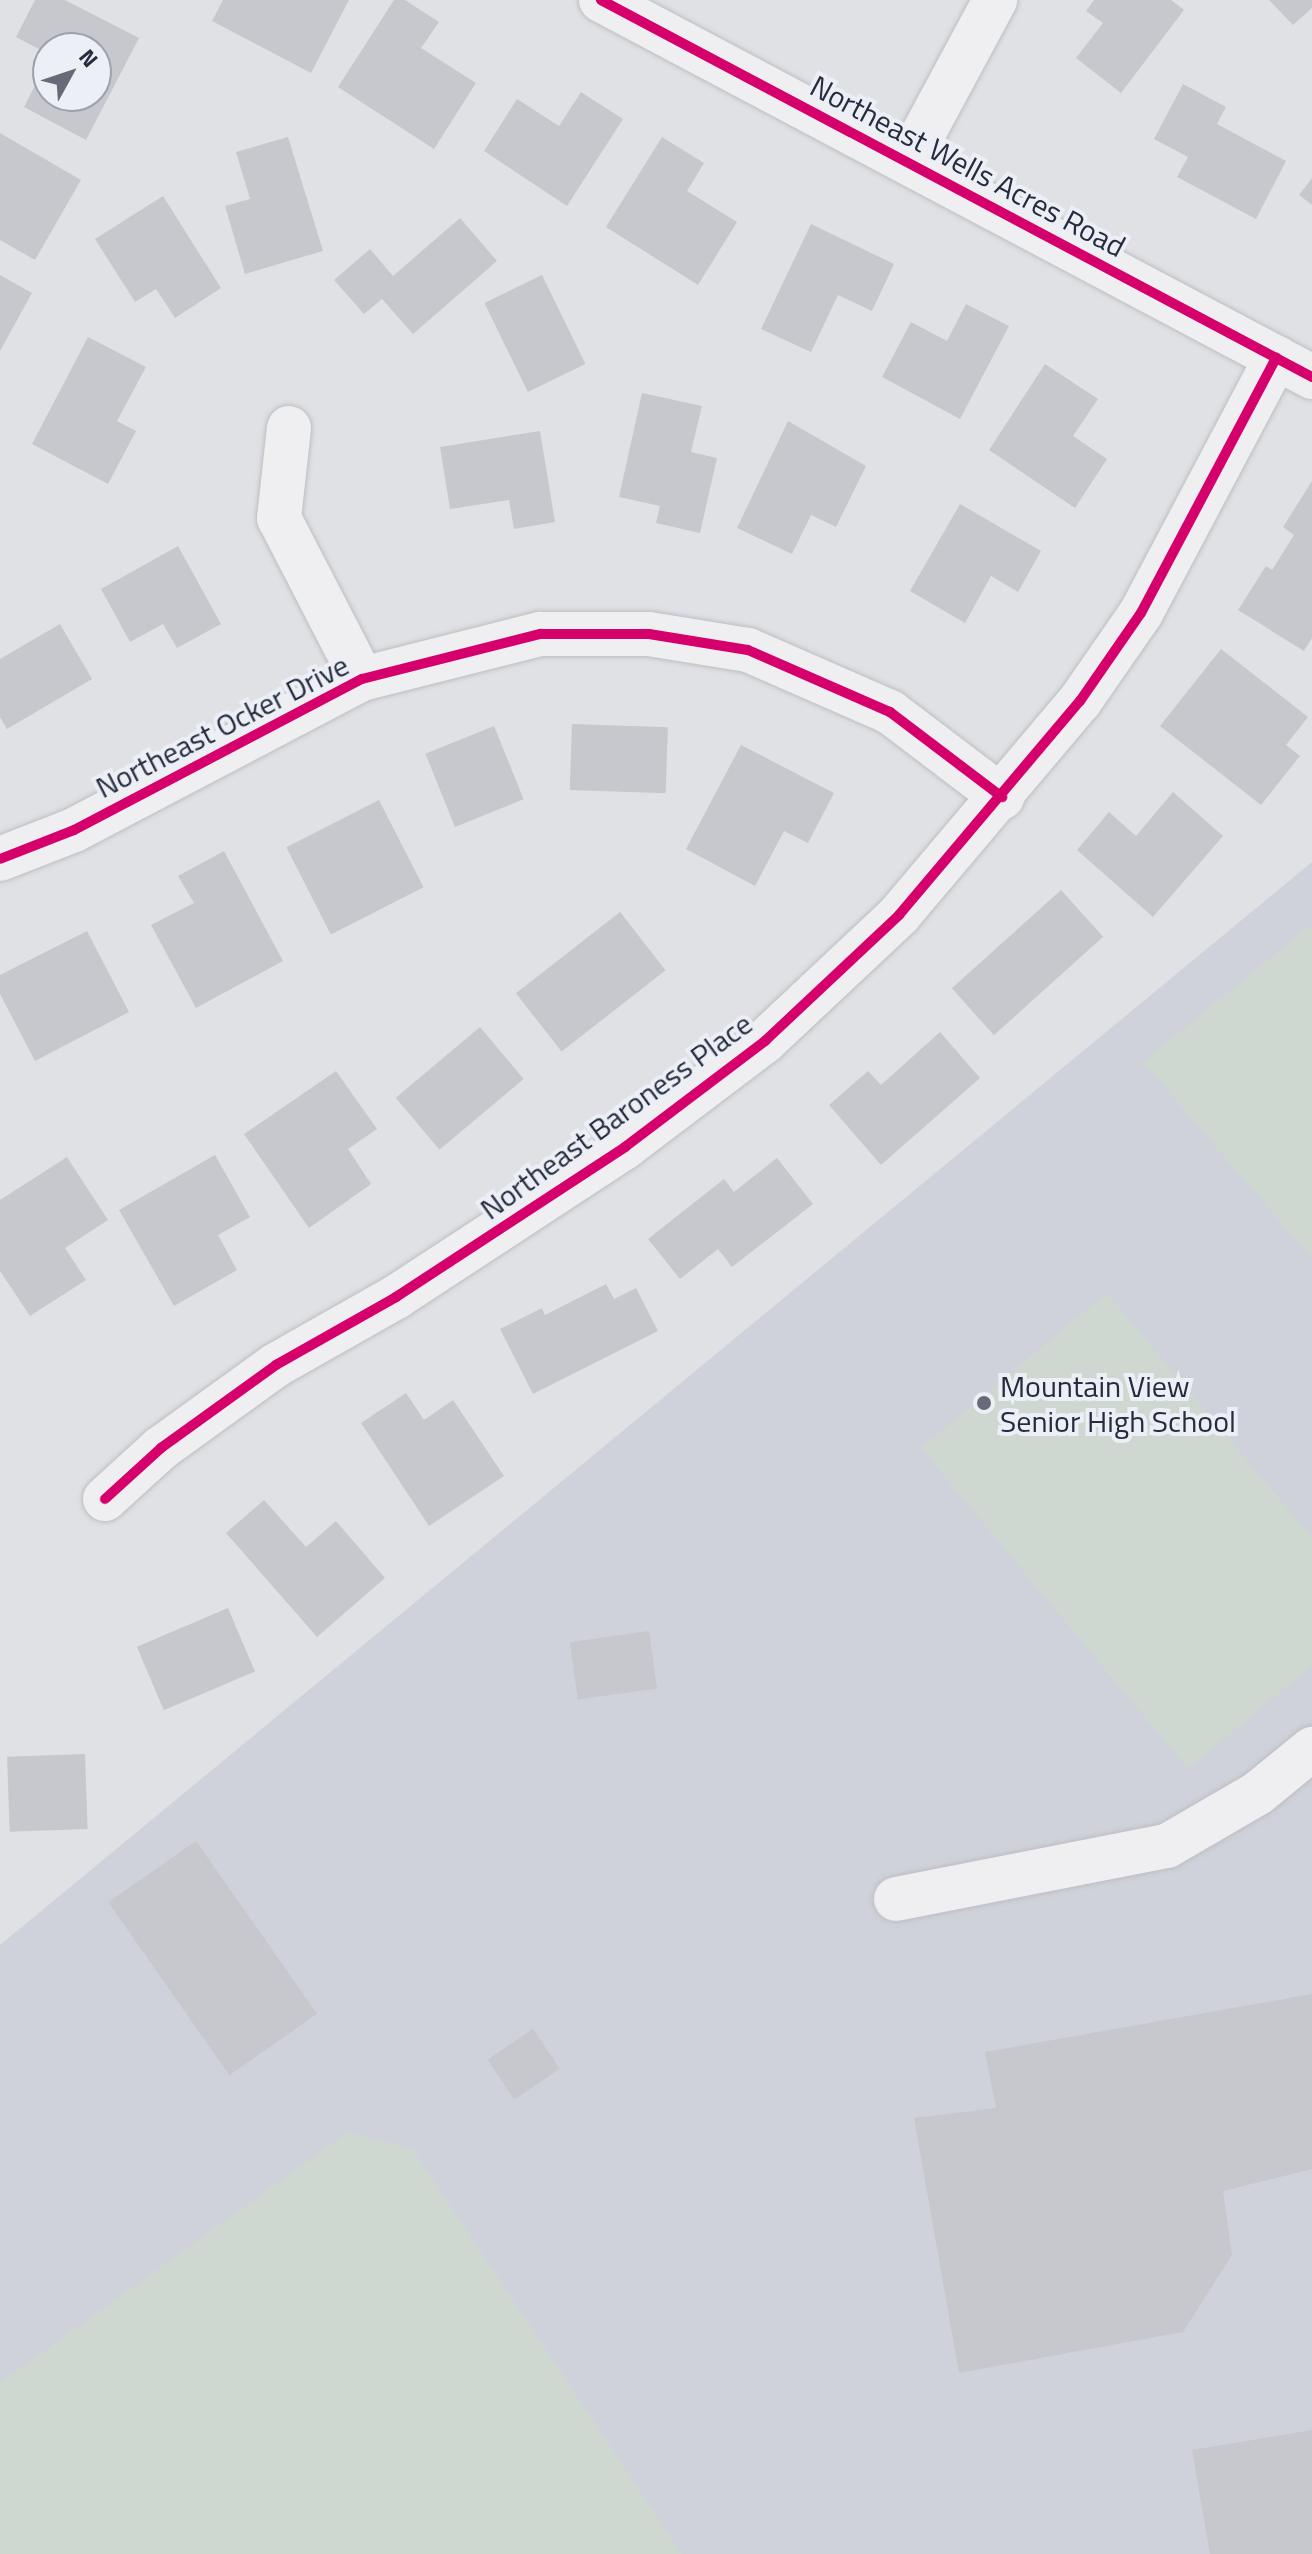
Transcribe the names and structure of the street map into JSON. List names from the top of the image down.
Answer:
{
  "streets": {
    "street": ["Northeast Wells Acres Road", "Northeast Ocker Drive", "Northeast Baroness Place"]
  },
  "crossings": [
    ["Northeast Wells Acres Road", "Northeast Baroness Place"],
    ["Northeast Ocker Drive", "Northeast Baroness Place"]
  ],
  "places": ["Mountain View Senior High School"],
  "north": "top right"
}
